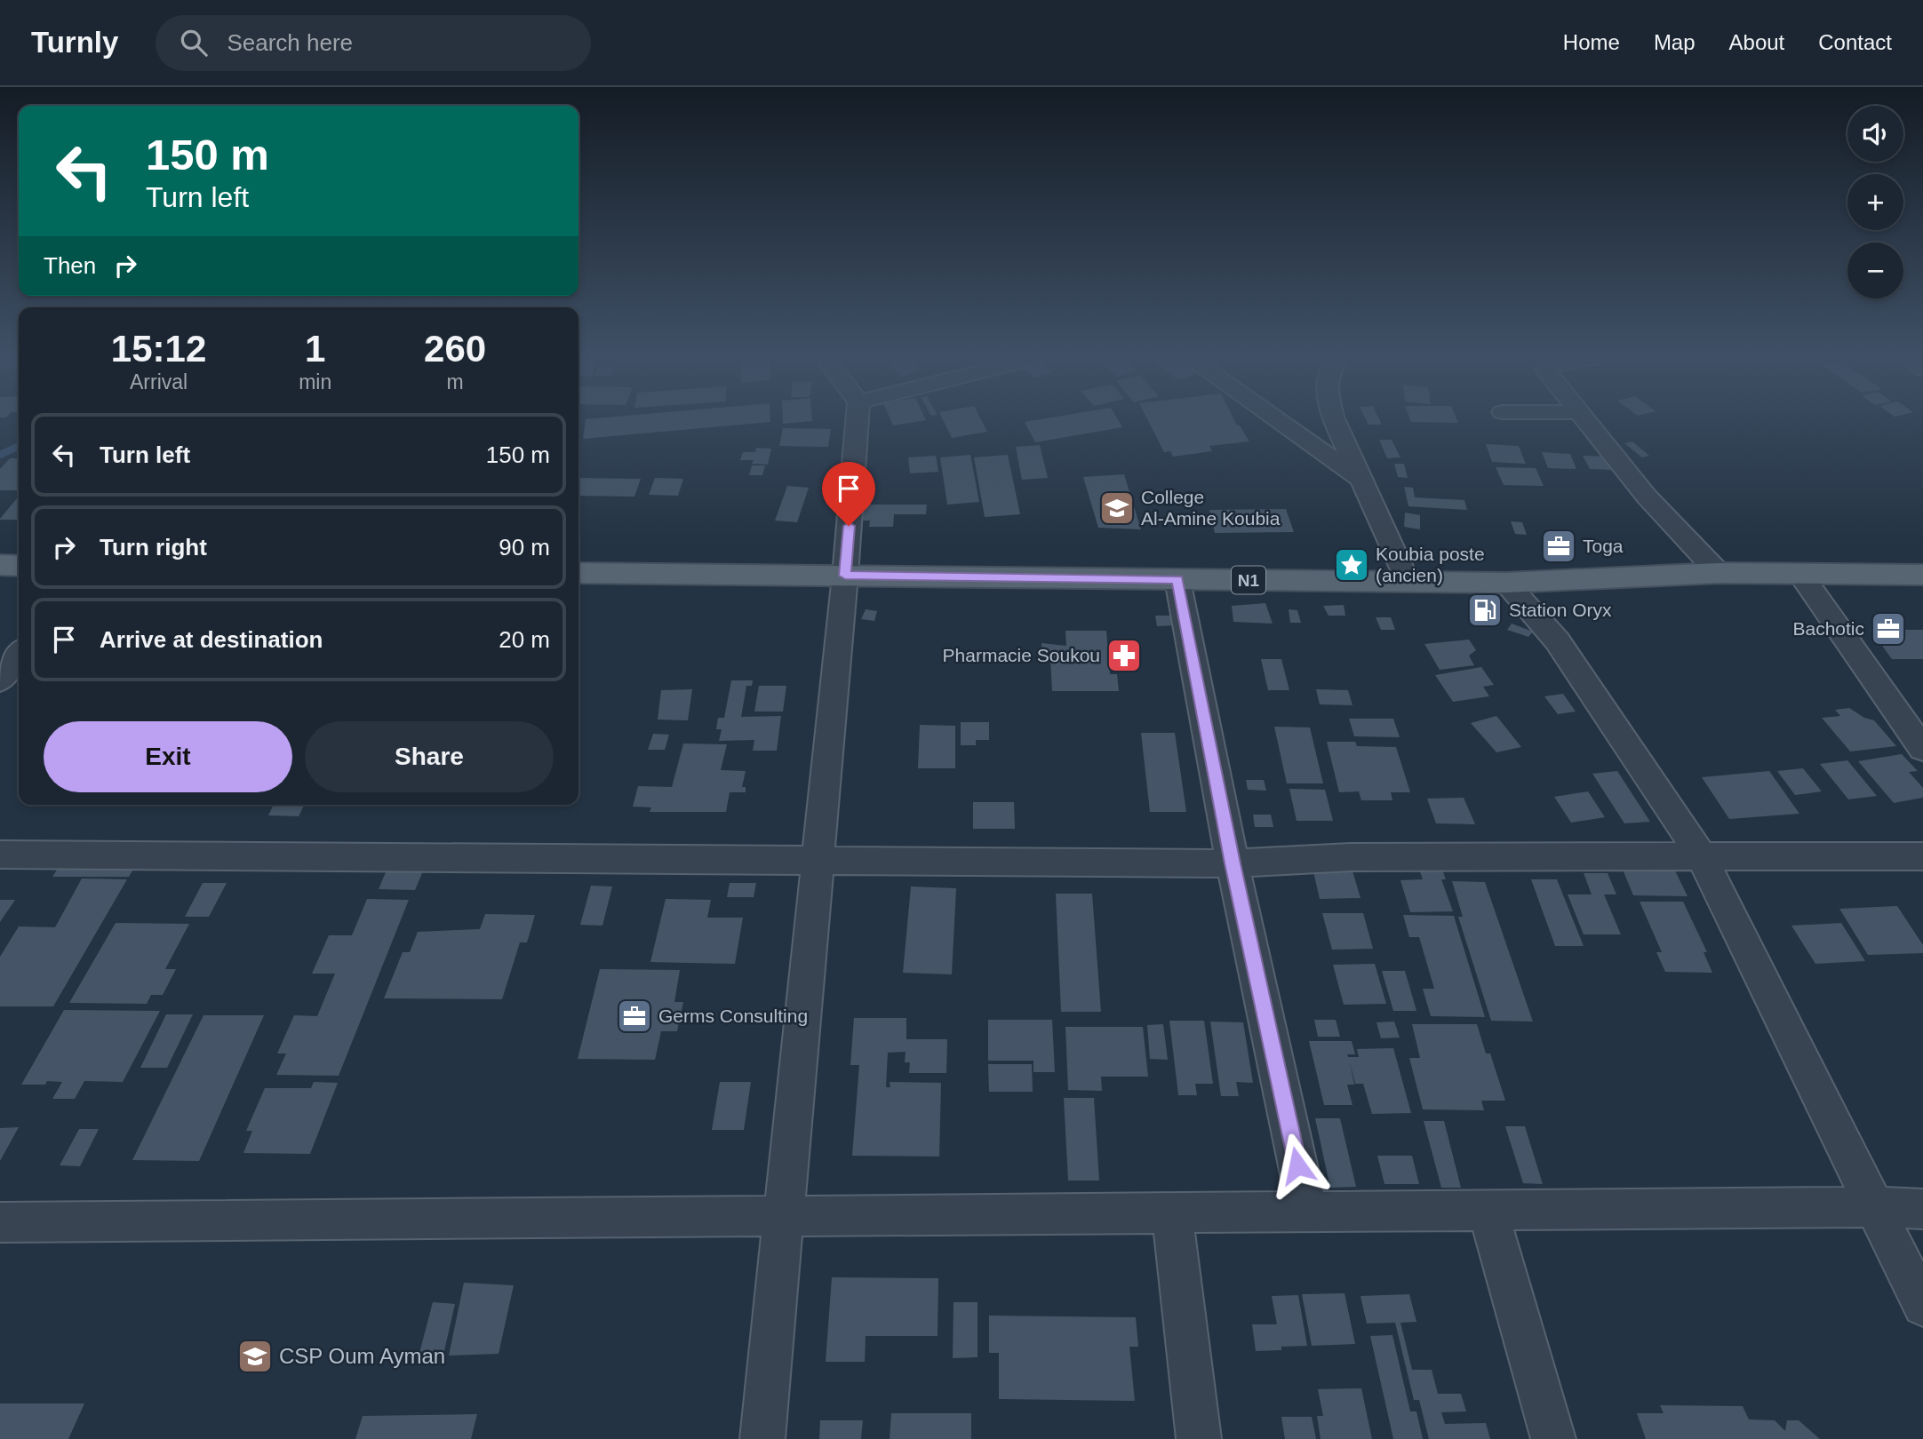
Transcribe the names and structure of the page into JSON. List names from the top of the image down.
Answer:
{
  "streets": {
    "main road": ["N1"]
  },
  "places": {
    "school or university": ["College Al-Amine Koubia", "CSP Oum Ayman"],
    "office": ["Toga", "Bachotic", "Germs Consulting"],
    "place": ["Koubia poste (ancien)"],
    "fuel station": ["Station Oryx"],
    "pharmacy": ["Pharmacie Soukou"]
  },
  "page": {
    "header": "Turnly",
    "search": "Search here",
    "nav": [
      "Home",
      "Map",
      "About",
      "Contact"
    ],
    "map_buttons": ["+", "−"],
    "turn": ["150 m", "Turn left"],
    "then": "Then",
    "eta": [
      "15:12",
      "Arrival",
      "1",
      "min",
      "260",
      "m"
    ],
    "list": [
      {
        "name": "Turn left",
        "value": "150 m"
      },
      {
        "name": "Turn right",
        "value": "90 m"
      },
      {
        "name": "Arrive at destination",
        "value": "20 m"
      }
    ],
    "buttons": ["Exit", "Share"]
  }
}
